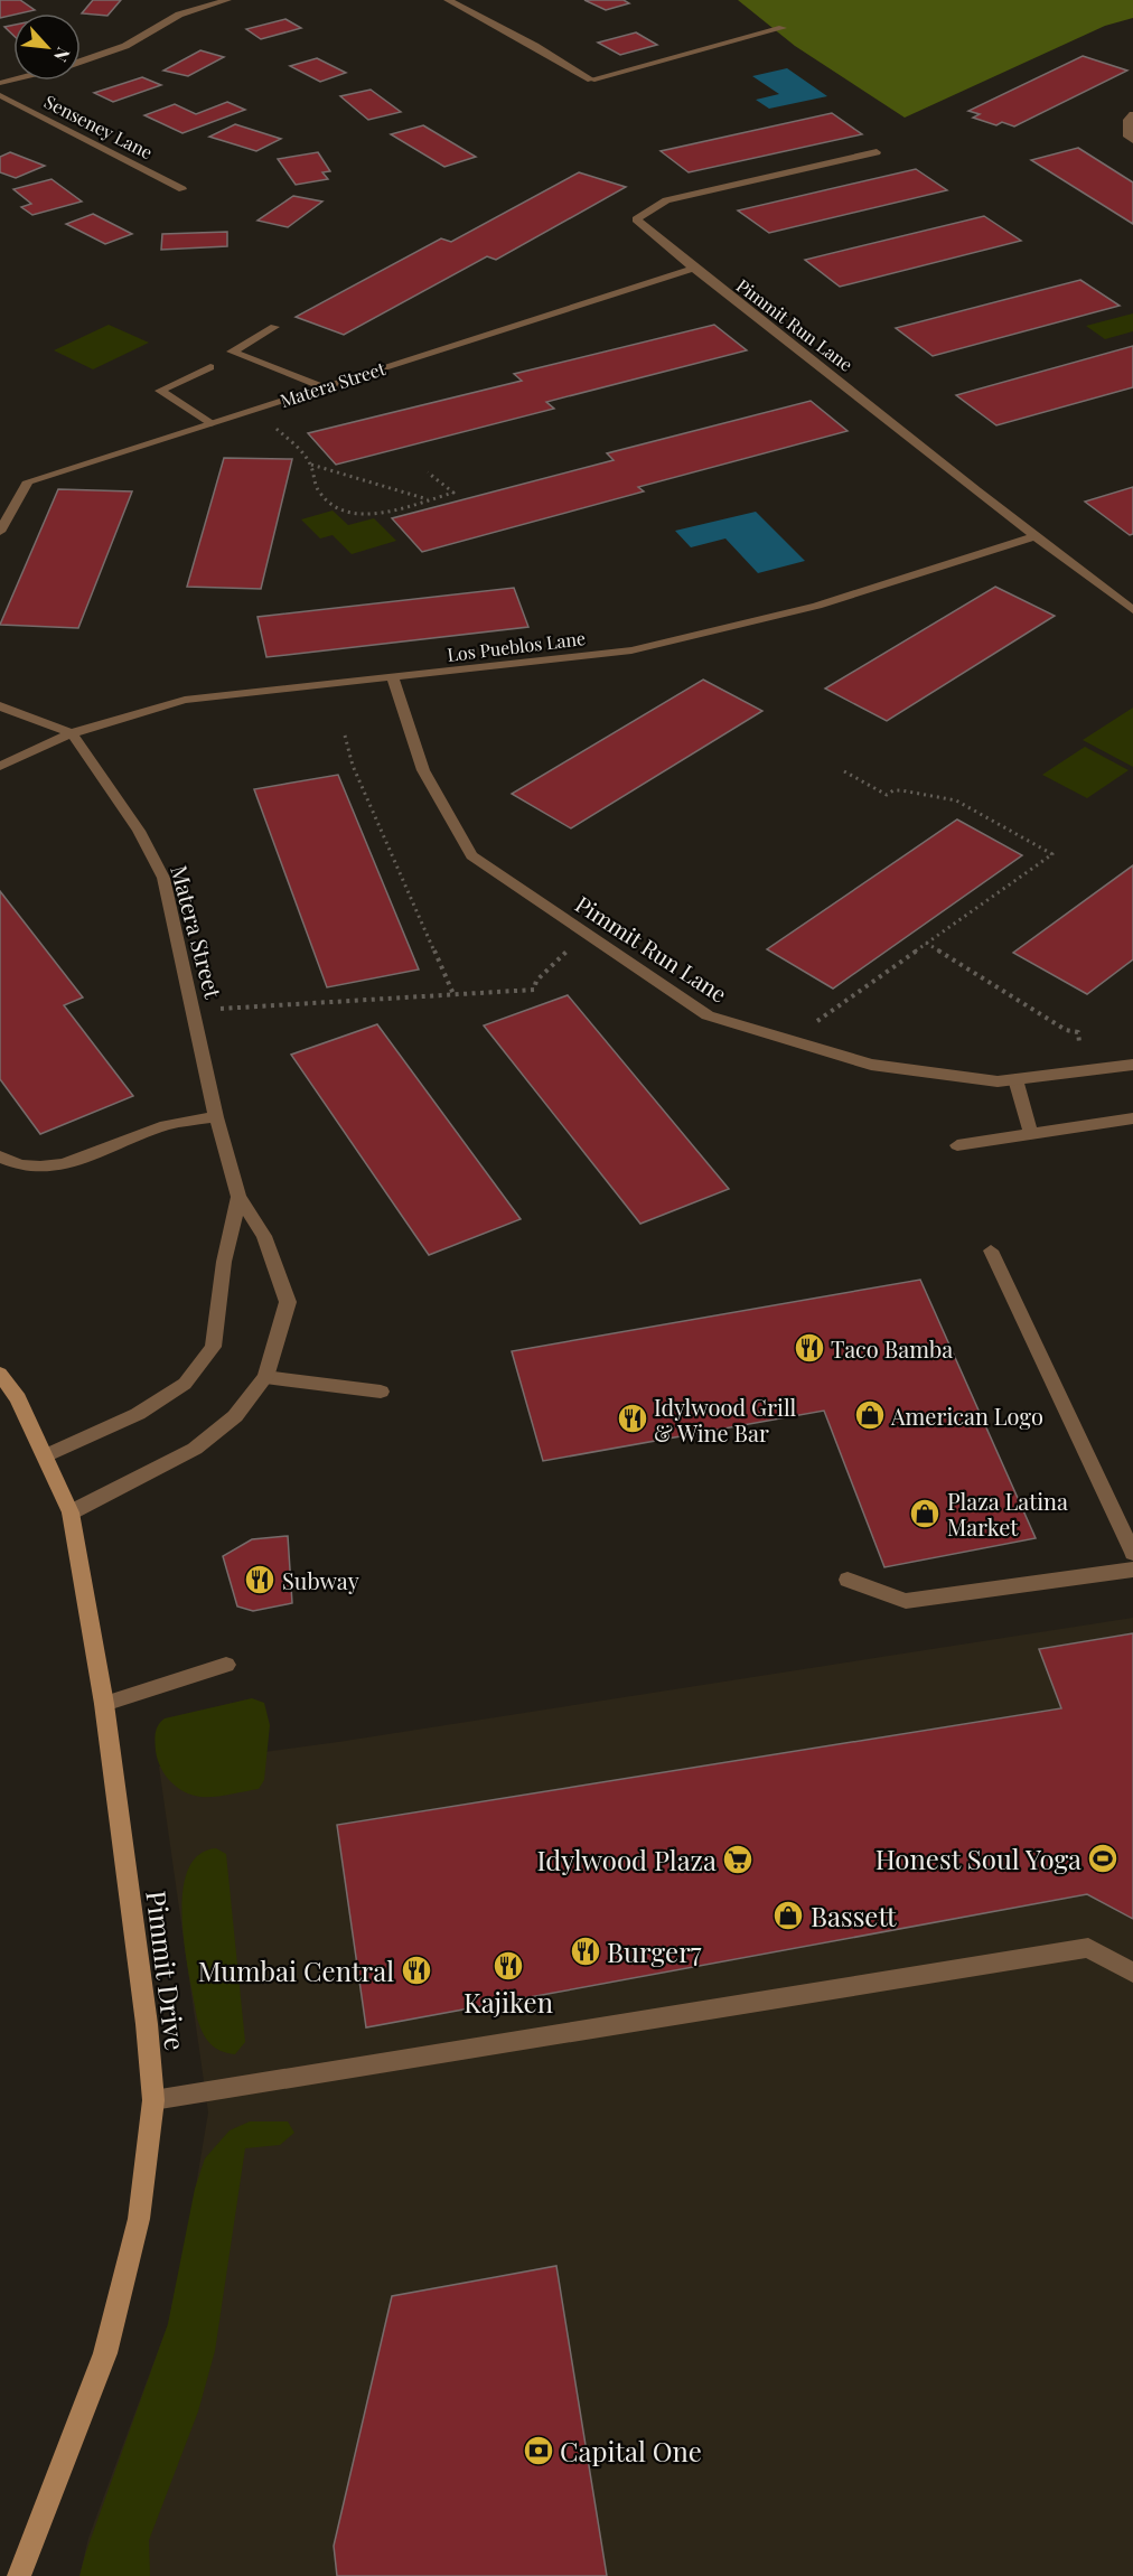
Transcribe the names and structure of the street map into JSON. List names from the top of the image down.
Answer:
{
  "streets": {
    "street": [
      "Senseney Lane",
      "Pimmit Run Lane",
      "Matera Street",
      "Los Pueblos Lane",
      "Pimmit Drive"
    ]
  },
  "crossings": [
    ["Pimmit Run Lane", "Matera Street"],
    ["Pimmit Run Lane", "Los Pueblos Lane"],
    ["Matera Street", "Los Pueblos Lane"],
    ["Matera Street", "Pimmit Drive"]
  ],
  "places": {
    "restaurant": [
      "Taco Bamba",
      "Idylwood Grill & Wine Bar",
      "Subway",
      "Burger7",
      "Kajiken",
      "Mumbai Central"
    ],
    "shop": ["American Logo", "Plaza Latina Market", "Bassett"],
    "sports": ["Honest Soul Yoga"],
    "supermarket": ["Idylwood Plaza"],
    "bank": ["Capital One"]
  },
  "north": "bottom right"
}
